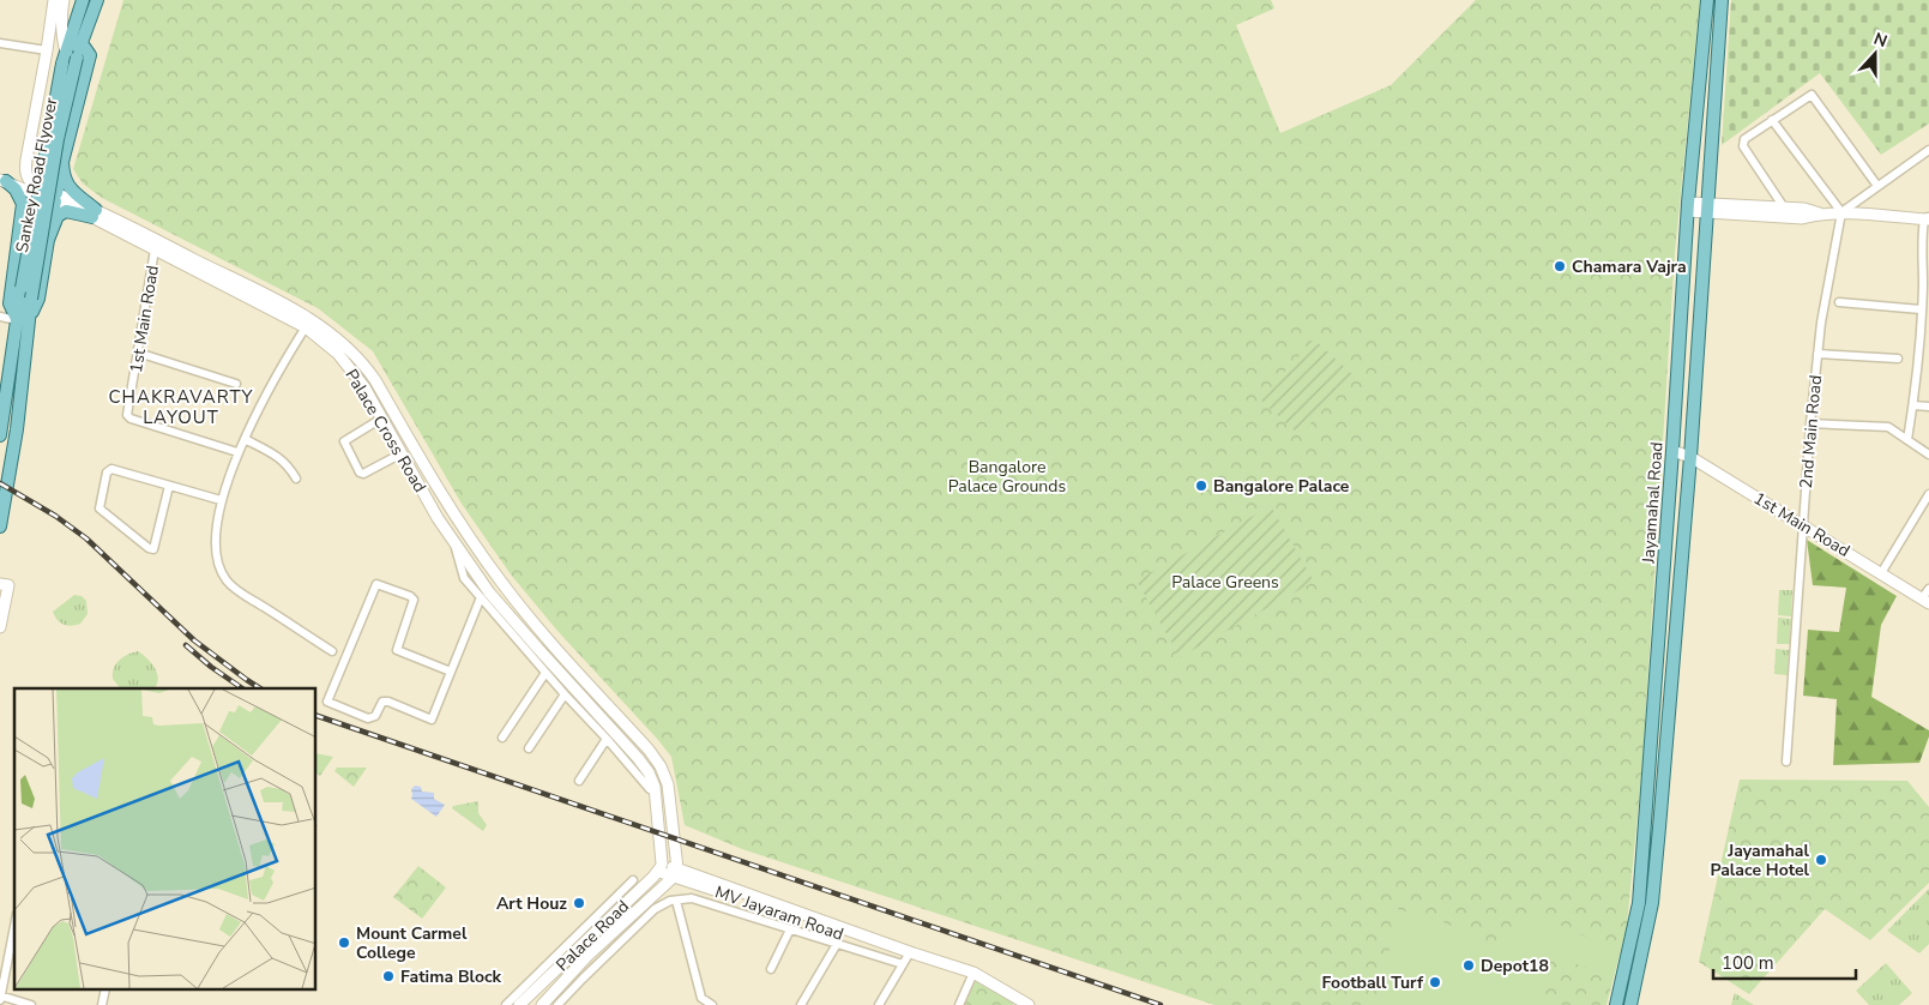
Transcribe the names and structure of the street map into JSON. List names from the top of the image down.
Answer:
{
  "streets": {
    "main road": ["Sankey Road Flyover", "Jayamahal Road"],
    "street": [
      "1st Main Road",
      "Palace Cross Road",
      "2nd Main Road",
      "MV Jayaram Road",
      "Palace Road"
    ]
  },
  "crossings": [
    ["1st Main Road", "Palace Cross Road"],
    ["1st Main Road", "2nd Main Road"],
    ["1st Main Road", "Jayamahal Road"],
    ["Palace Cross Road", "MV Jayaram Road"],
    ["Palace Cross Road", "Palace Road"],
    ["MV Jayaram Road", "Palace Road"]
  ],
  "districts": ["CHAKRAVARTY LAYOUT"],
  "parks": ["Bangalore Palace Grounds", "Palace Greens"],
  "places": [
    "Chamara Vajra",
    "Bangalore Palace",
    "Jayamahal Palace Hotel",
    "Art Houz",
    "Mount Carmel College",
    "Depot18",
    "Fatima Block",
    "Football Turf"
  ],
  "scale_bar": "100 m",
  "north": "top"
}
